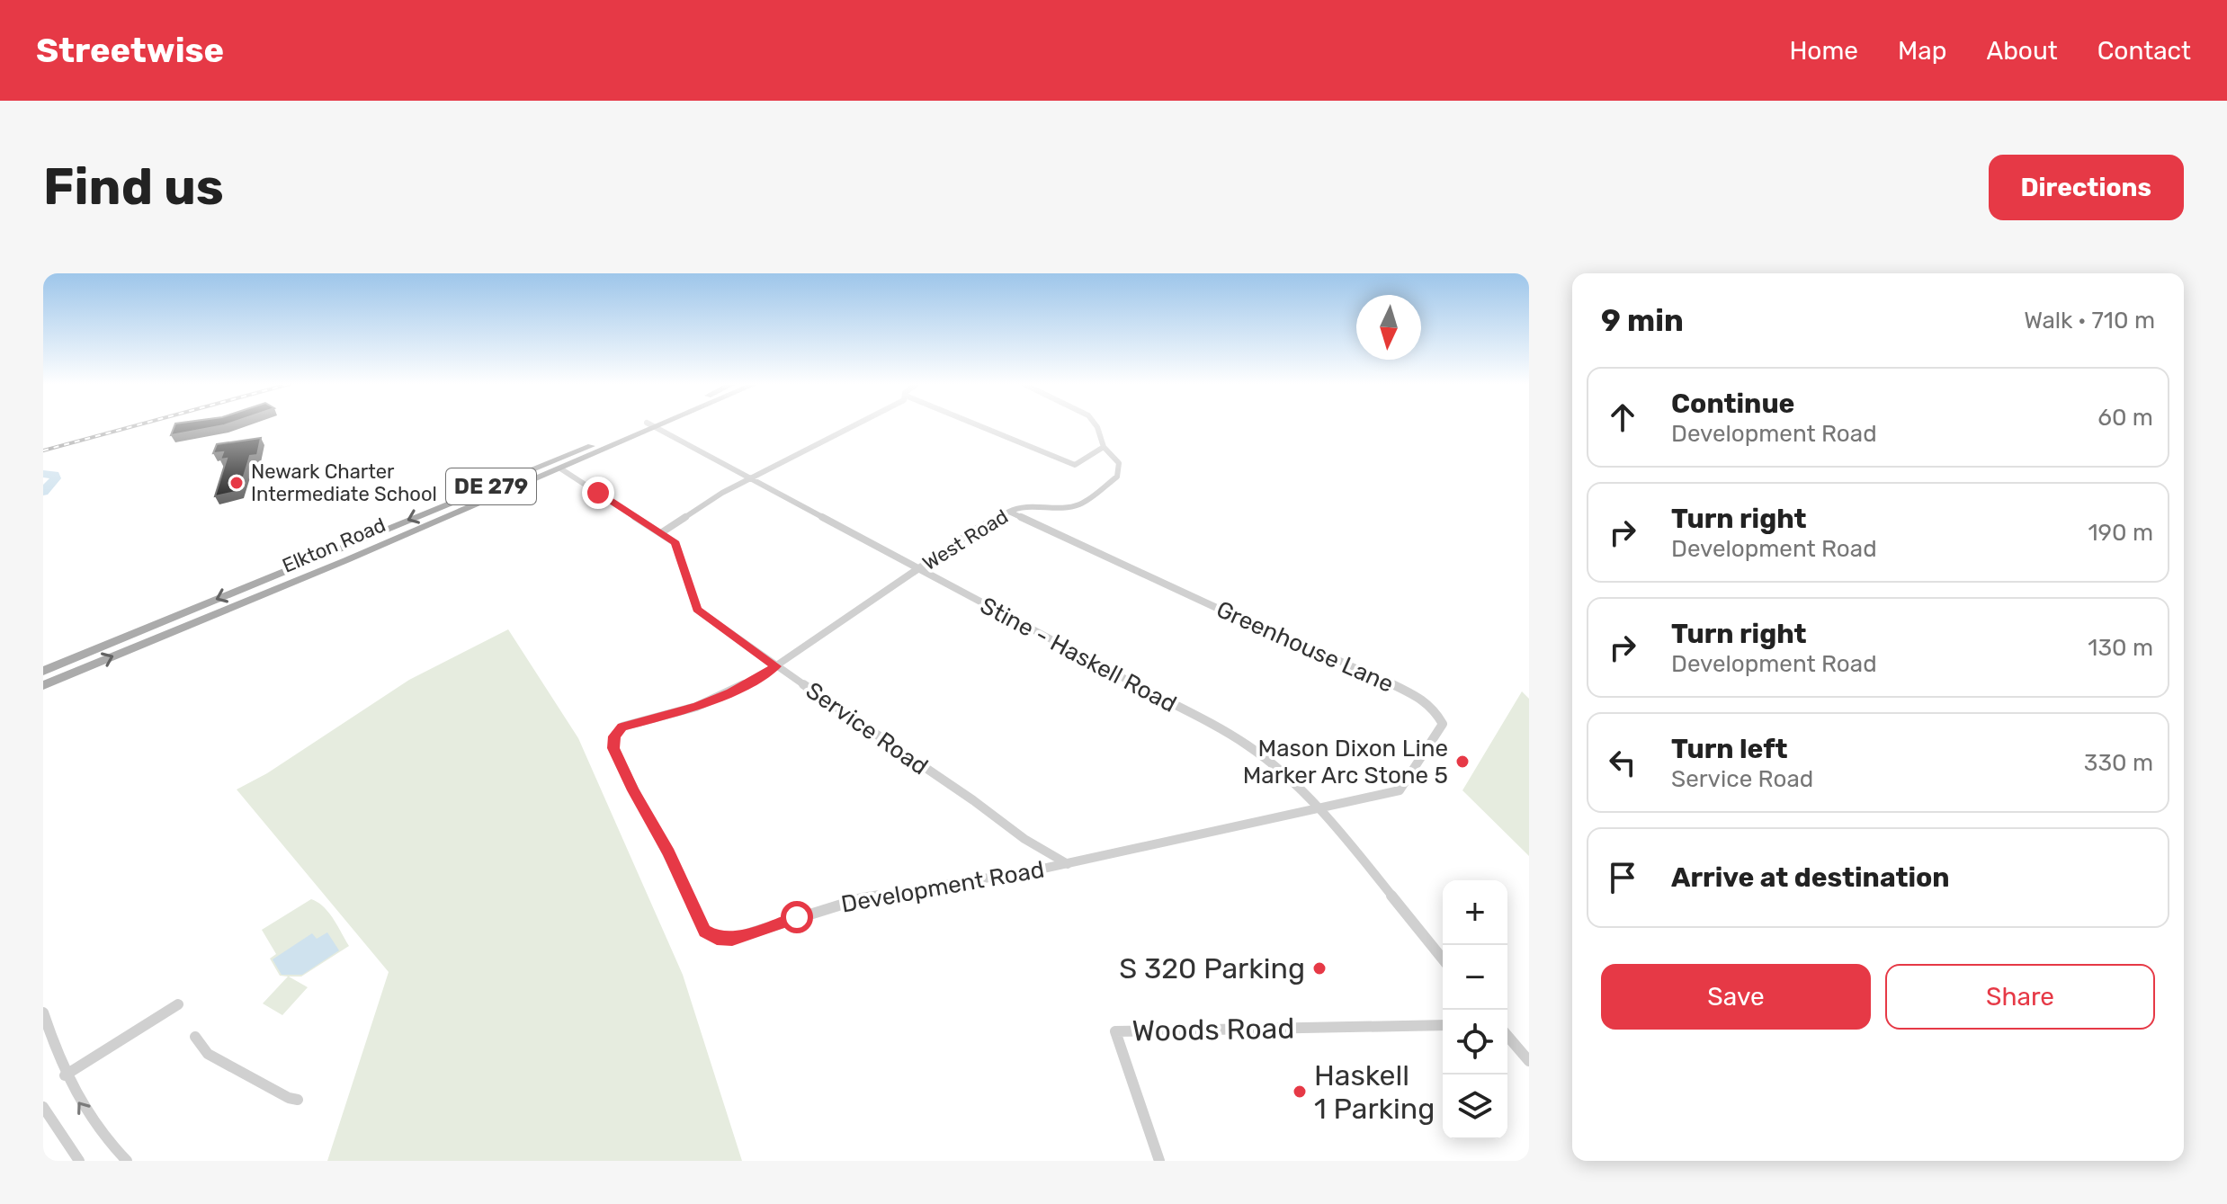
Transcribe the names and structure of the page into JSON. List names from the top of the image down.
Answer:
{
  "streets": {
    "main road": ["DE 279", "Elkton Road"],
    "street": [
      "West Road",
      "Greenhouse Lane",
      "Stine - Haskell Road",
      "Service Road",
      "Development Road",
      "Woods Road"
    ]
  },
  "crossings": [
    ["West Road", "Greenhouse Lane"],
    ["West Road", "Stine - Haskell Road"],
    ["West Road", "Service Road"],
    ["West Road", "Development Road"],
    ["Elkton Road", "Stine - Haskell Road"],
    ["Elkton Road", "Service Road"],
    ["Greenhouse Lane", "Stine - Haskell Road"],
    ["Greenhouse Lane", "Development Road"],
    ["Stine - Haskell Road", "Development Road"],
    ["Service Road", "Development Road"]
  ],
  "places": [
    "Newark Charter Intermediate School",
    "Mason Dixon Line Marker Arc Stone 5",
    "S 320 Parking",
    "Haskell 1 Parking"
  ],
  "north": "bottom",
  "page": {
    "header": "Streetwise",
    "nav": [
      "Home",
      "Map",
      "About",
      "Contact"
    ],
    "buttons": [
      "Directions",
      ["Save", "Share"]
    ],
    "title": "Find us",
    "heading": ["9 min", "Walk · 710 m"],
    "list": [
      ["Continue", "Development Road", "60 m"],
      ["Turn right", "Development Road", "190 m"],
      ["Turn right", "Development Road", "130 m"],
      ["Turn left", "Service Road", "330 m"],
      "Arrive at destination"
    ],
    "map_buttons": ["+", "−"]
  }
}
